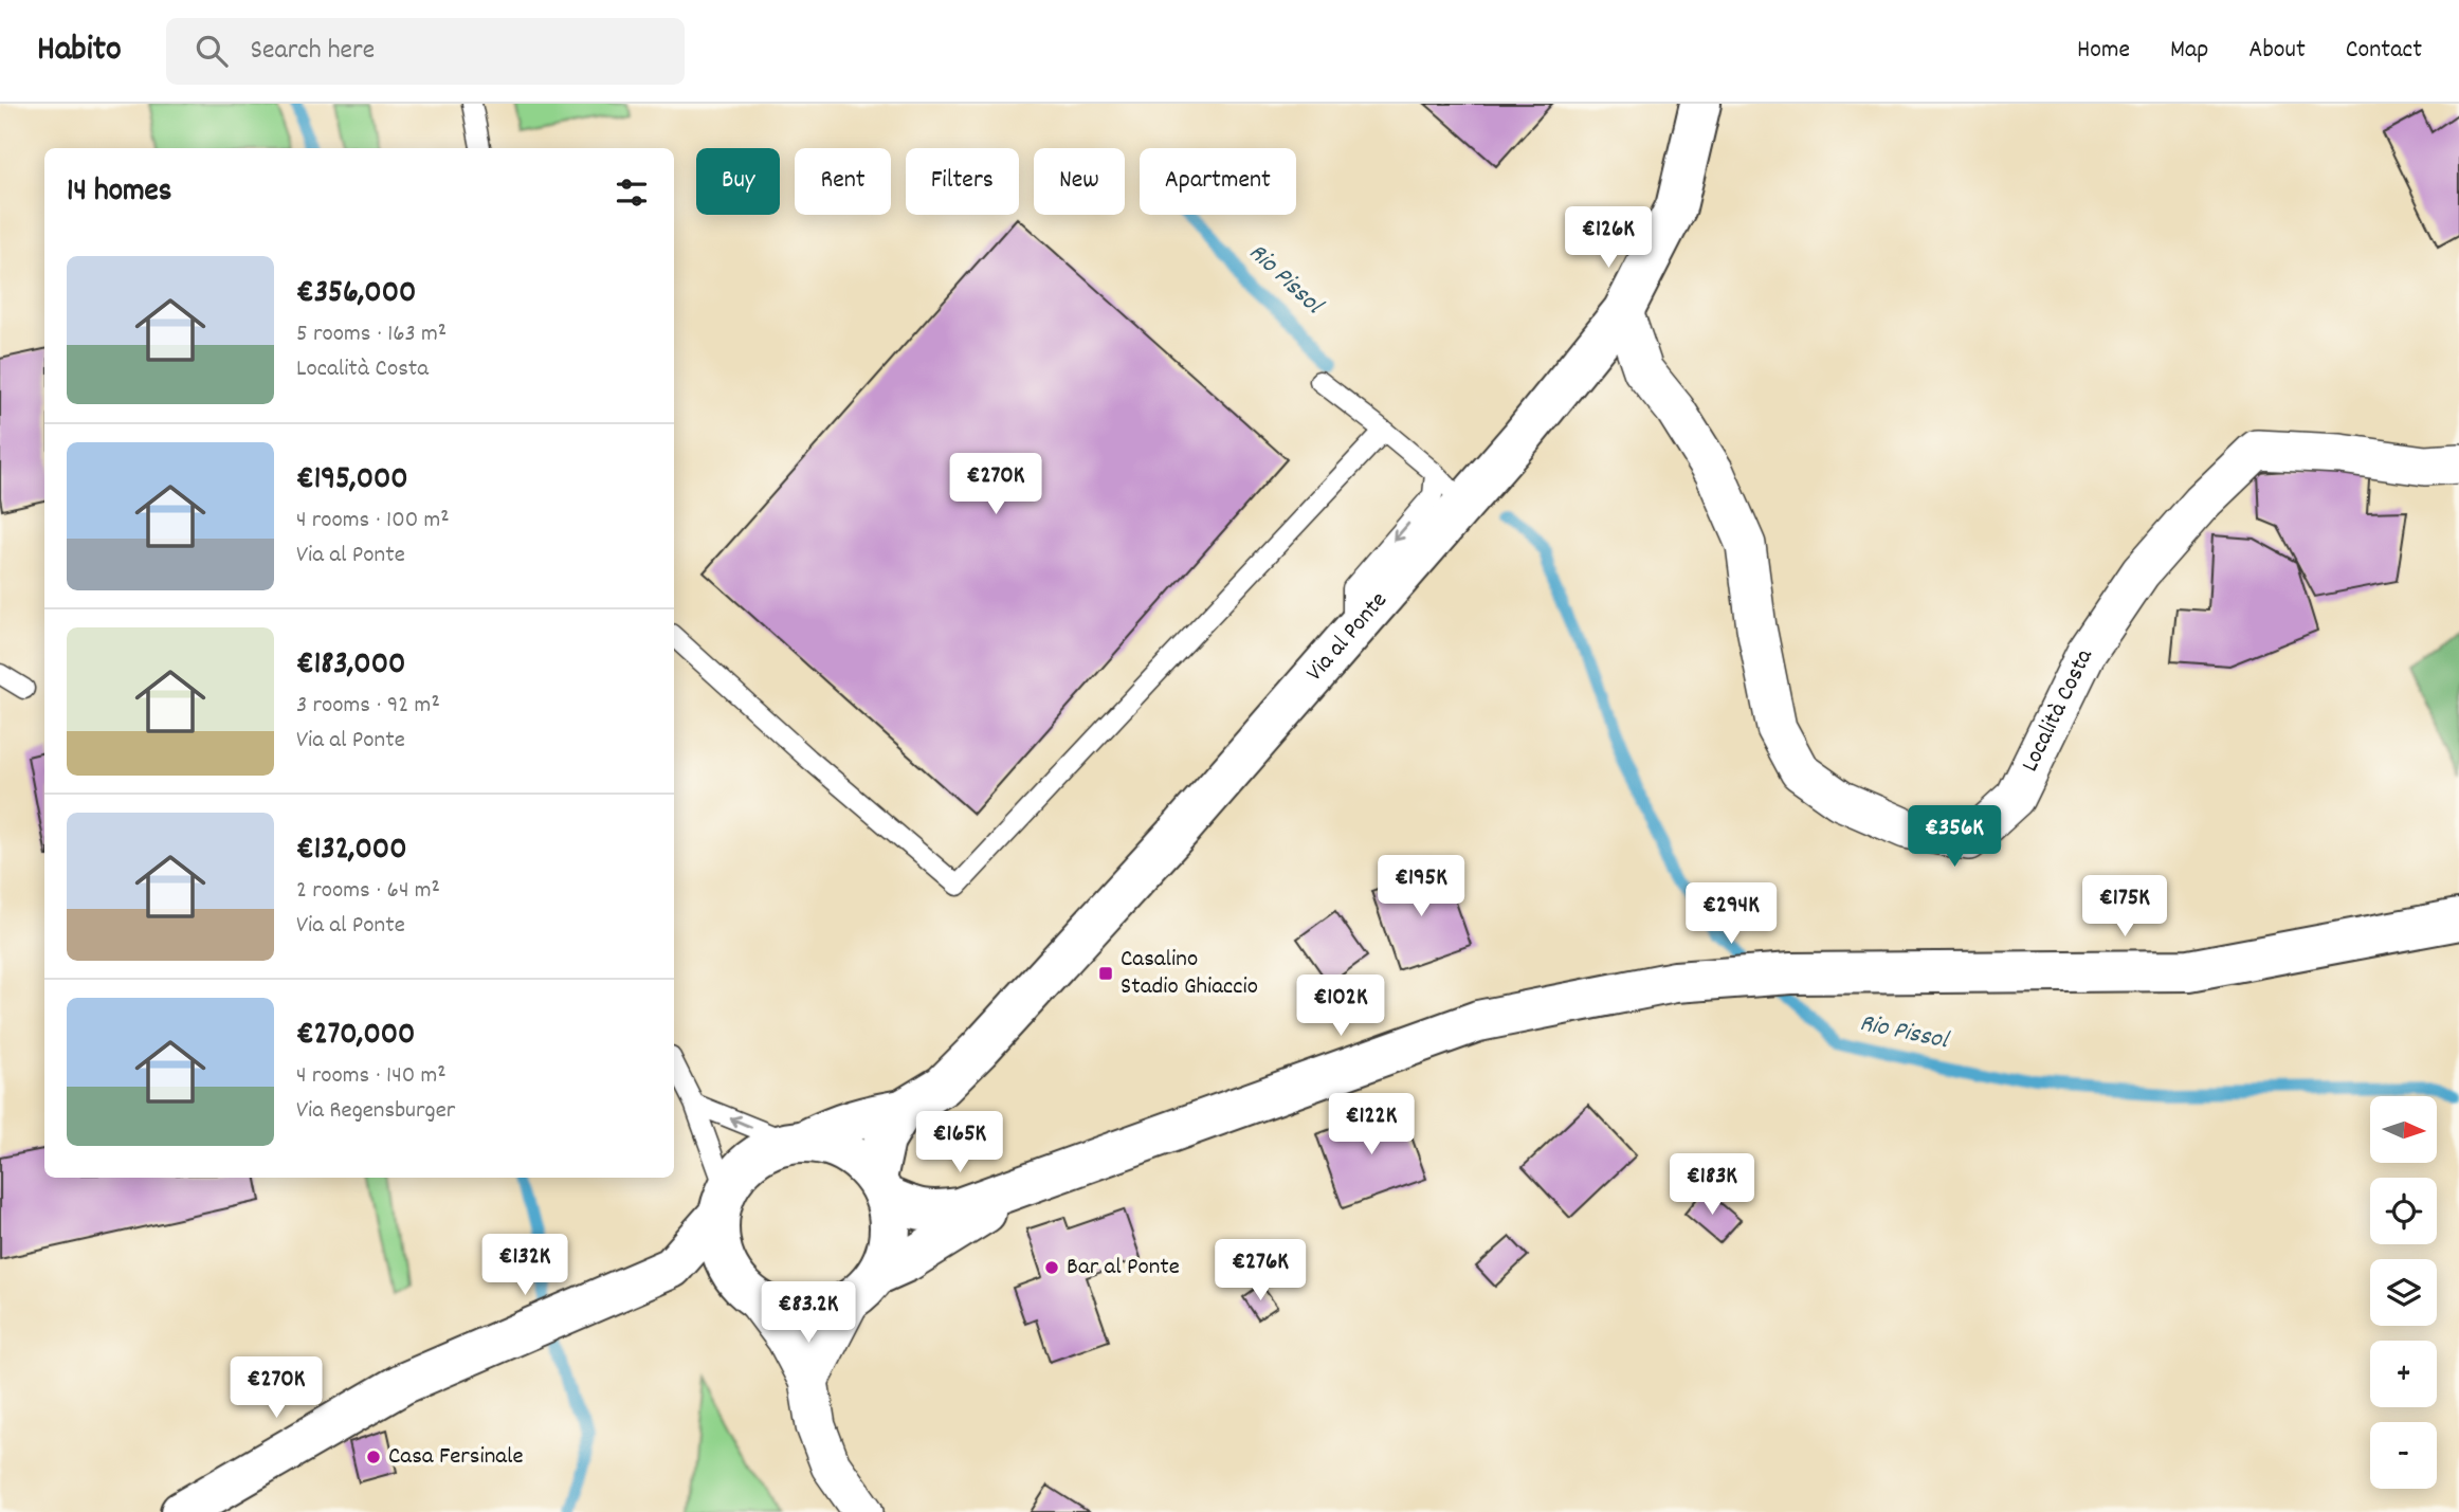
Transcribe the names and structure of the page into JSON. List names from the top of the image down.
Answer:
{
  "streets": {
    "main road": ["Via al Ponte"],
    "street": ["Località Costa"]
  },
  "crossings": [
    ["Via al Ponte", "Località Costa"]
  ],
  "water": ["Rio Pissol"],
  "places": {
    "transit": ["Casalino Stadio Ghiaccio"],
    "other": ["Bar al Ponte", "Casa Fersinale"]
  },
  "north": "right",
  "page": {
    "header": "Habito",
    "search": "Search here",
    "nav": [
      "Home",
      "Map",
      "About",
      "Contact"
    ],
    "chip": [
      "Buy",
      "Rent",
      "Filters",
      "New",
      "Apartment"
    ],
    "heading": "14 homes",
    "price": [
      "€126K",
      "€270K",
      "€356K",
      "€195K",
      "€175K",
      "€294K",
      "€102K",
      "€122K",
      "€165K",
      "€183K",
      "€132K",
      "€276K",
      "€83.2K",
      "€270K"
    ],
    "list": [
      {
        "name": "€356,000",
        "note": "5 rooms · 163 m² · Località Costa"
      },
      {
        "name": "€195,000",
        "note": "4 rooms · 100 m² · Via al Ponte"
      },
      {
        "name": "€183,000",
        "note": "3 rooms · 92 m² · Via al Ponte"
      },
      {
        "name": "€132,000",
        "note": "2 rooms · 64 m² · Via al Ponte"
      },
      {
        "name": "€270,000",
        "note": "4 rooms · 140 m² · Via Regensburger"
      }
    ],
    "map_buttons": ["+", "−"]
  }
}
